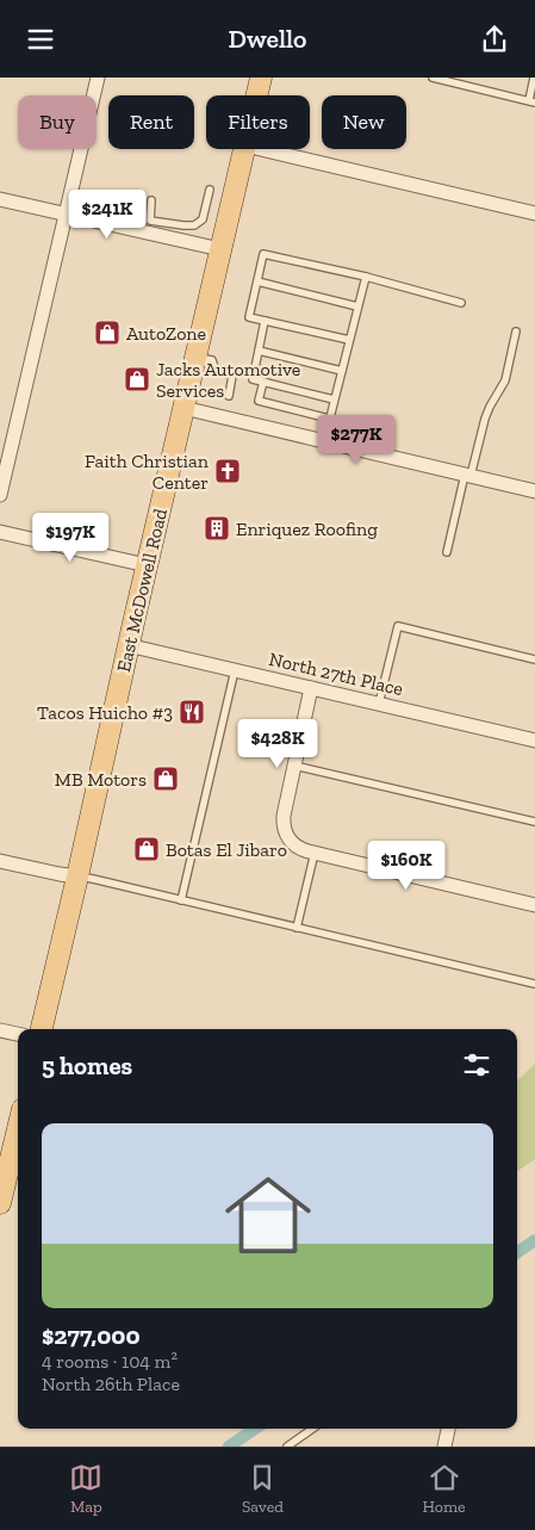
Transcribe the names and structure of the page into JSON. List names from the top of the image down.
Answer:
{
  "streets": {
    "main road": ["East McDowell Road"],
    "street": ["North 27th Place"]
  },
  "crossings": [
    ["East McDowell Road", "North 27th Place"]
  ],
  "places": {
    "shop": [
      "AutoZone",
      "Jacks Automotive Services",
      "MB Motors",
      "Botas El Jibaro"
    ],
    "church": ["Faith Christian Center"],
    "building": ["Enriquez Roofing"],
    "restaurant": ["Tacos Huicho #3"]
  },
  "page": {
    "header": "Dwello",
    "chip": [
      "Buy",
      "Rent",
      "Filters",
      "New"
    ],
    "price": [
      "$241K",
      "$277K",
      "$197K",
      "$428K",
      "$160K"
    ],
    "heading": "5 homes",
    "list": [
      {
        "name": "$277,000",
        "note": "4 rooms · 104 m² · North 26th Place"
      }
    ],
    "tabs": ["Map", "Saved", "Home"]
  }
}
